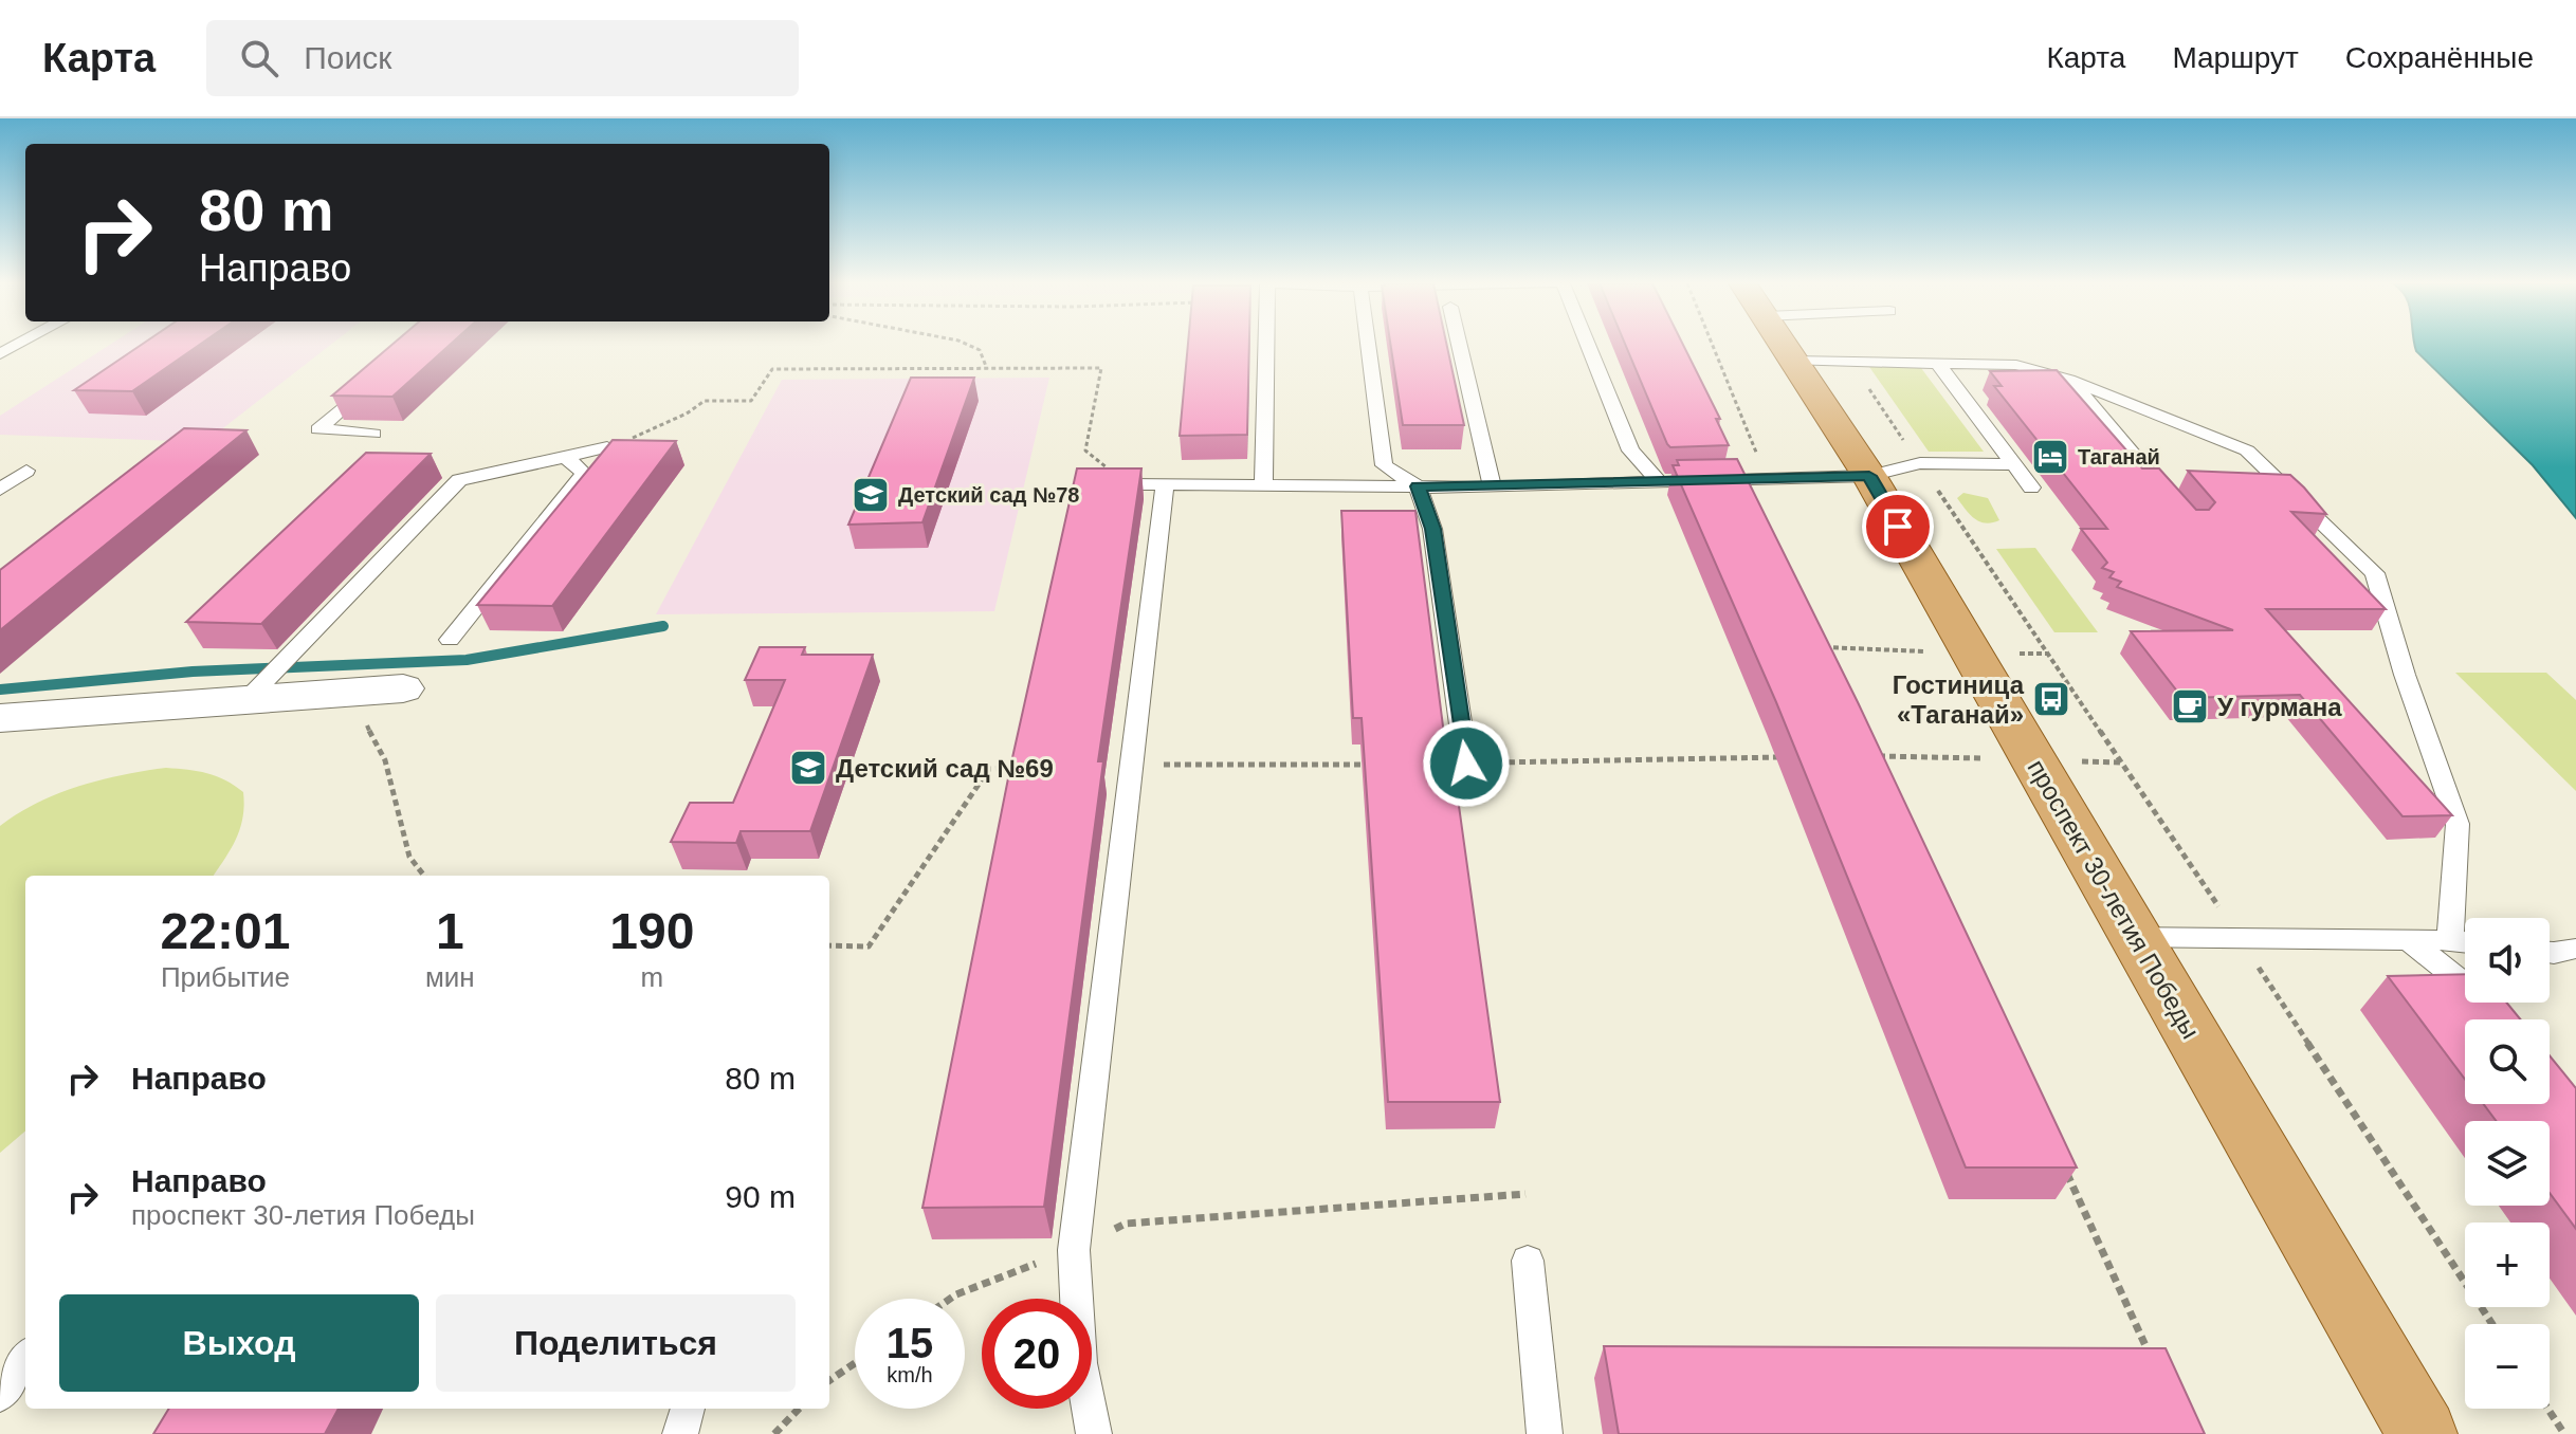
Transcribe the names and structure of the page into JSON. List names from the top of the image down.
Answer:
{
  "streets": {
    "main road": ["проспект 30-летия Победы"]
  },
  "places": {
    "hotel": ["Таганай"],
    "school or university": ["Детский сад №78", "Детский сад №69"],
    "bus stop": ["Гостиница «Таганай»"],
    "cafe": ["У гурмана"]
  },
  "page": {
    "header": "Карта",
    "search": "Поиск",
    "nav": ["Карта", "Маршрут", "Сохранённые"],
    "turn": ["80 m", "Направо"],
    "eta": [
      "22:01",
      "Прибытие",
      "1",
      "мин",
      "190",
      "m"
    ],
    "map_buttons": ["+", "−"],
    "list": [
      {
        "name": "Направо",
        "value": "80 m"
      },
      {
        "name": "Направо",
        "note": "проспект 30-летия Победы",
        "value": "90 m"
      }
    ],
    "buttons": ["Выход", "Поделиться"],
    "speed": "15 km/h",
    "limit": "20"
  }
}
